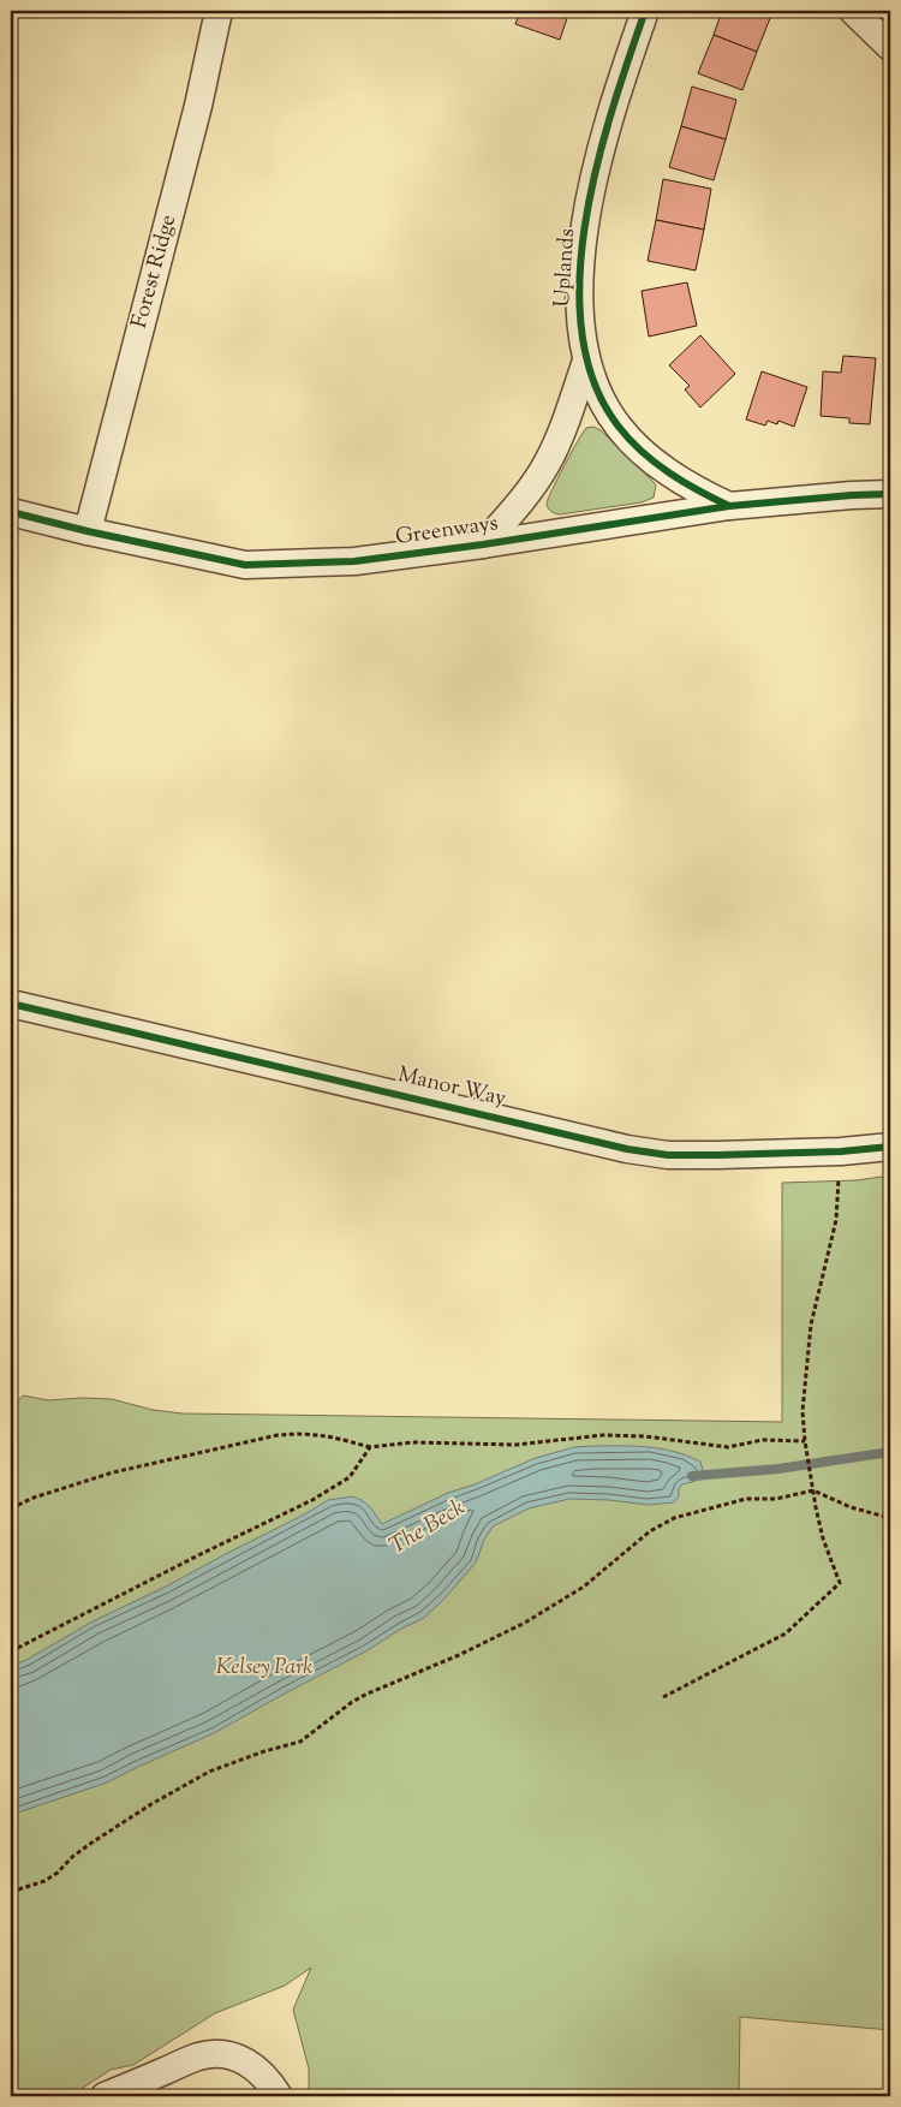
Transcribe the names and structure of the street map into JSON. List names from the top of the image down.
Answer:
{
  "streets": {
    "street": [
      "Uplands",
      "Forest Ridge",
      "Greenways",
      "Manor Way"
    ]
  },
  "crossings": [
    ["Uplands", "Greenways"],
    ["Forest Ridge", "Greenways"]
  ],
  "water": ["The Beck"],
  "parks": ["Kelsey Park"]
}
